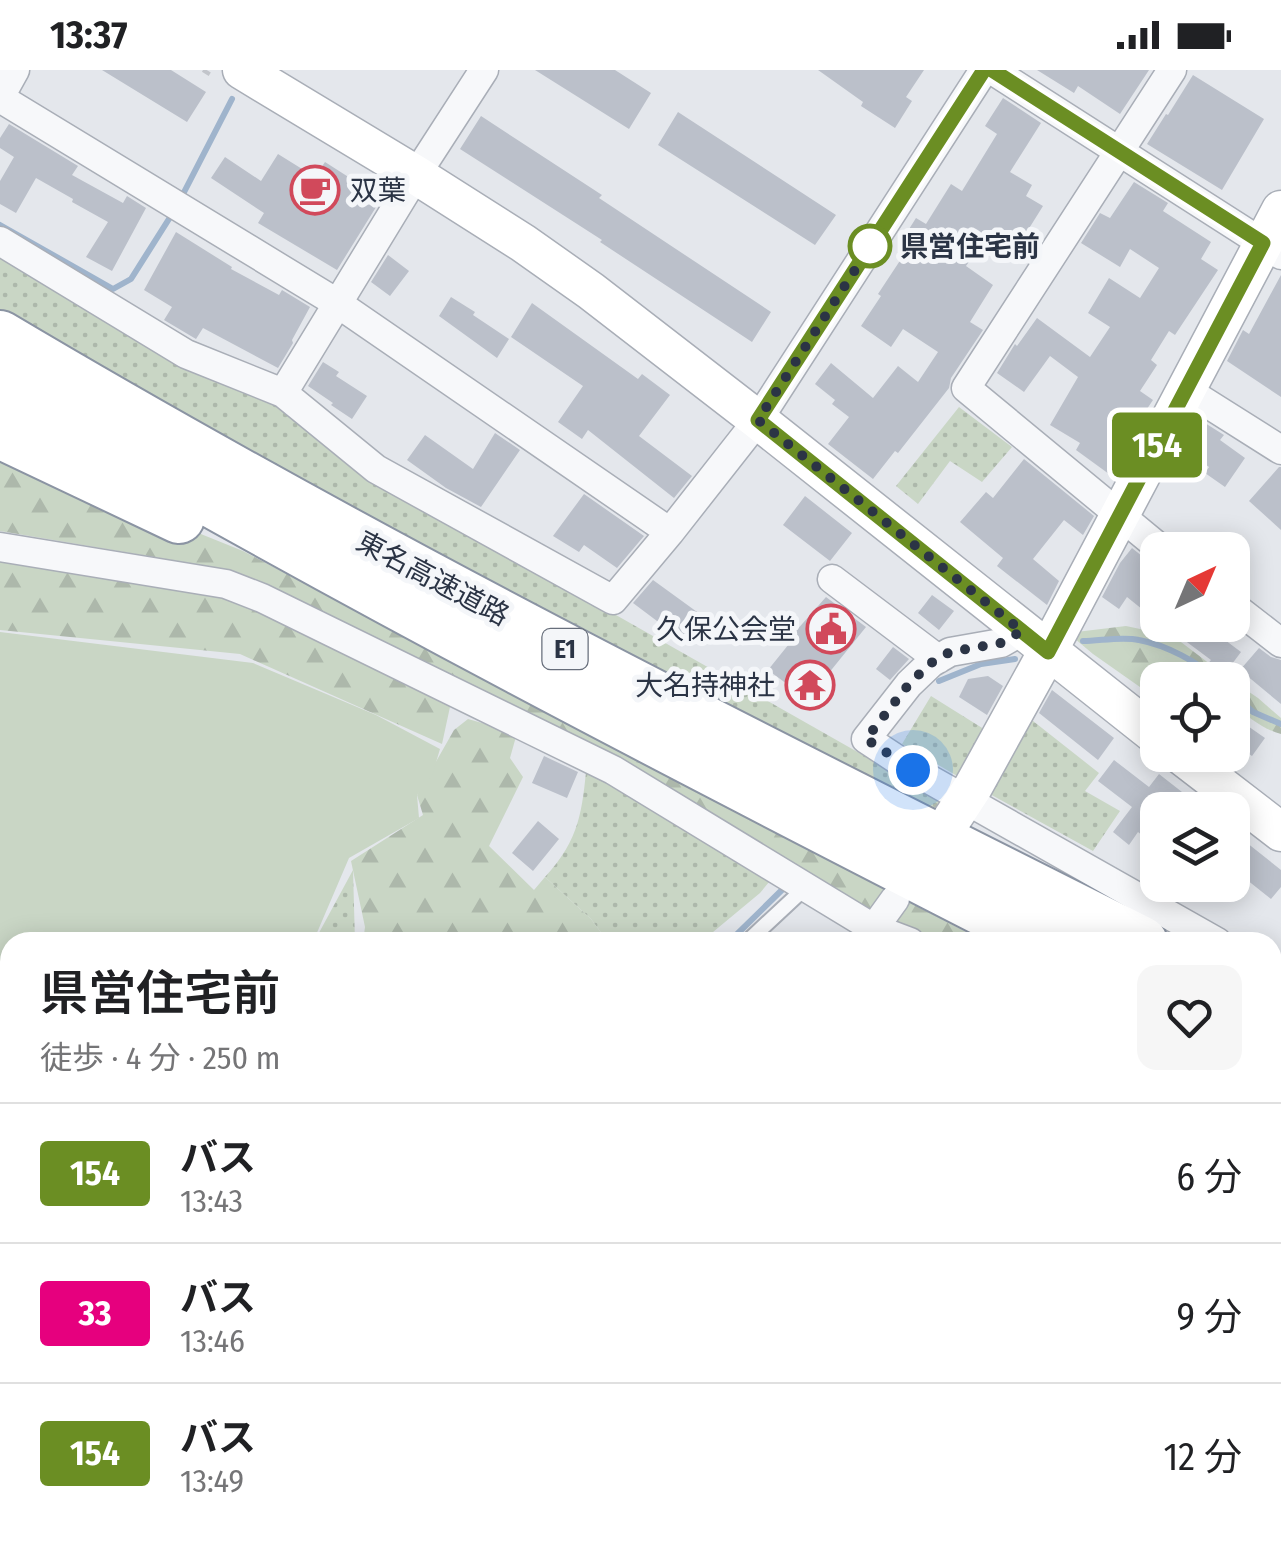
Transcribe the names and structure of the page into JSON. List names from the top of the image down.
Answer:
{
  "streets": {
    "highway": ["東名高速道路", "E1"]
  },
  "places": {
    "cafe": ["双葉"],
    "other": ["県営住宅前"],
    "public building": ["久保公会堂"],
    "temple": ["大名持神社"]
  },
  "lines": ["bus line 154"],
  "north": "top right",
  "page": {
    "status": "13:37",
    "on_map": "154",
    "heading": ["県営住宅前", "徒歩 · 4 分 · 250 m"],
    "list": [
      {
        "mark": "154",
        "name": "バス",
        "note": "13:43",
        "value": "6 分"
      },
      {
        "mark": "33",
        "name": "バス",
        "note": "13:46",
        "value": "9 分"
      },
      {
        "mark": "154",
        "name": "バス",
        "note": "13:49",
        "value": "12 分"
      }
    ]
  }
}
